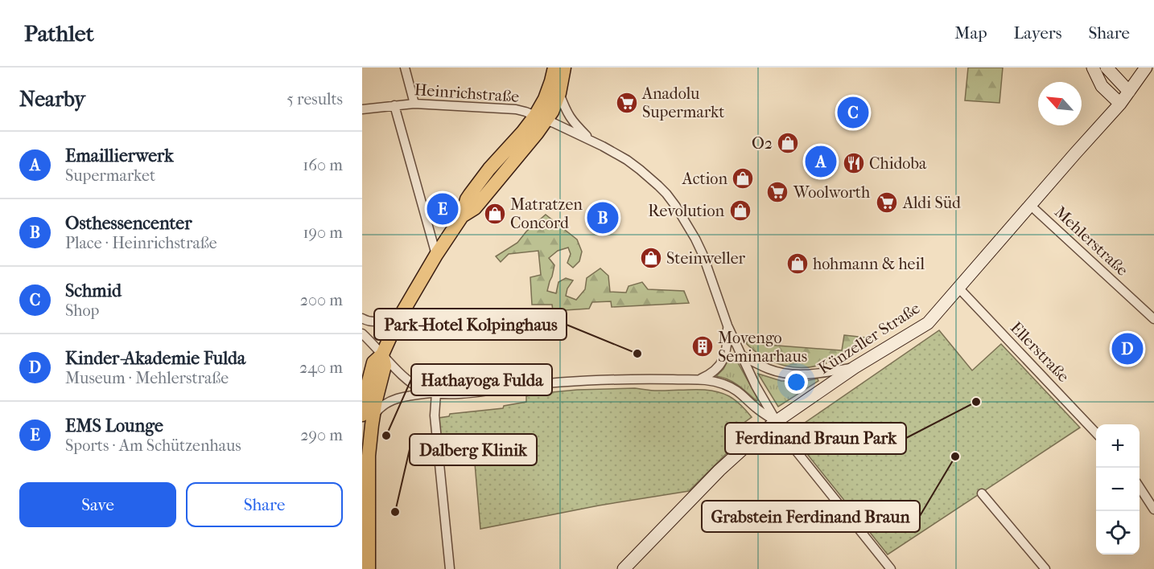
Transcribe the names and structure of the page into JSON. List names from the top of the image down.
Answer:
{
  "streets": {
    "main road": ["Künzeller Straße"],
    "street": ["Heinrichstraße", "Mehlerstraße", "Ellerstraße"]
  },
  "crossings": [
    ["Heinrichstraße", "Künzeller Straße"],
    ["Mehlerstraße", "Künzeller Straße"],
    ["Künzeller Straße", "Ellerstraße"]
  ],
  "places": {
    "supermarket": ["Anadolu Supermarkt", "Woolworth", "Aldi Süd"],
    "shop": [
      "O2",
      "Action",
      "Revolution",
      "Matratzen Concord",
      "Steinweller",
      "hohmann & heil"
    ],
    "restaurant": ["Chidoba"],
    "building": ["Movengo Seminarhaus"],
    "other": [
      "Park-Hotel Kolpinghaus",
      "Ferdinand Braun Park",
      "Hathayoga Fulda",
      "Grabstein Ferdinand Braun",
      "Dalberg Klinik"
    ]
  },
  "north": "top left",
  "page": {
    "header": "Pathlet",
    "nav": ["Map", "Layers", "Share"],
    "heading": ["Nearby", "5 results"],
    "pins": [
      "C",
      "A",
      "E",
      "B",
      "D"
    ],
    "list": [
      {
        "mark": "A",
        "name": "Emaillierwerk",
        "note": "Supermarket",
        "value": "160 m"
      },
      {
        "mark": "B",
        "name": "Osthessencenter",
        "note": "Place · Heinrichstraße",
        "value": "190 m"
      },
      {
        "mark": "C",
        "name": "Schmid",
        "note": "Shop",
        "value": "200 m"
      },
      {
        "mark": "D",
        "name": "Kinder-Akademie Fulda",
        "note": "Museum · Mehlerstraße",
        "value": "240 m"
      },
      {
        "mark": "E",
        "name": "EMS Lounge",
        "note": "Sports · Am Schützenhaus",
        "value": "290 m"
      }
    ],
    "map_buttons": ["+", "−"],
    "buttons": ["Save", "Share"]
  }
}
